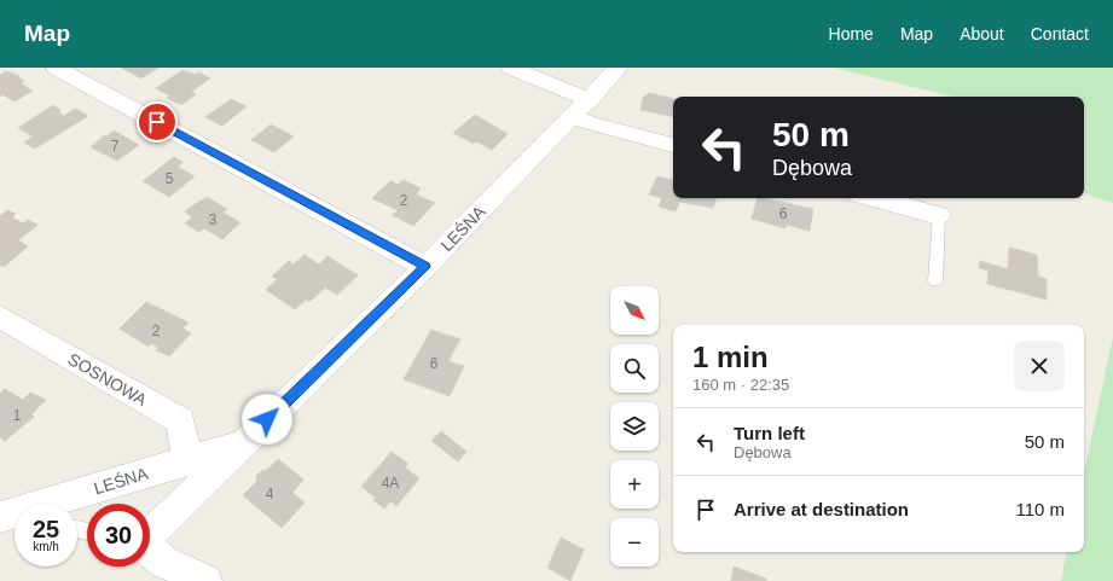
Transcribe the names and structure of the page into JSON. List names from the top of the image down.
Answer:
{
  "streets": {
    "street": ["LEŚNA", "SOSNOWA"]
  },
  "crossings": [
    ["LEŚNA", "SOSNOWA"]
  ],
  "house_numbers": [
    "7",
    "5",
    "2",
    "6",
    "3",
    "2",
    "6",
    "1",
    "4A",
    "4"
  ],
  "north": "bottom right",
  "page": {
    "header": "Map",
    "nav": [
      "Home",
      "Map",
      "About",
      "Contact"
    ],
    "turn": ["50 m", "Dębowa"],
    "map_buttons": ["+", "−"],
    "heading": ["1 min", "160 m · 22:35"],
    "list": [
      {
        "name": "Turn left",
        "note": "Dębowa",
        "value": "50 m"
      },
      {
        "name": "Arrive at destination",
        "value": "110 m"
      }
    ],
    "speed": "25 km/h",
    "limit": "30"
  }
}
